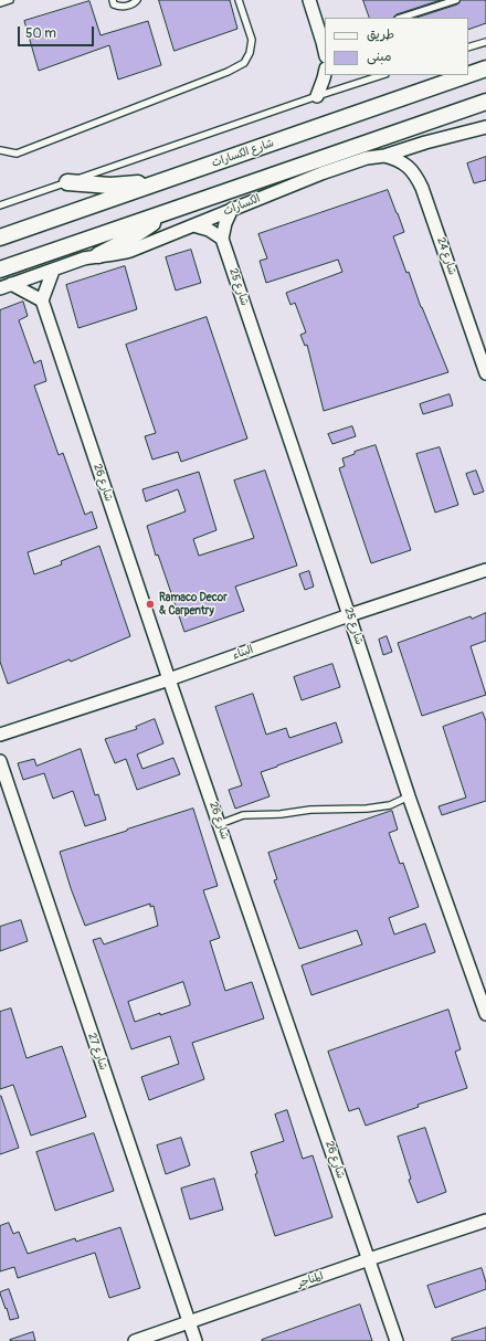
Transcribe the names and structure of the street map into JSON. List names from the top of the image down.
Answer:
{
  "streets": {
    "street": [
      "شارع الكسارات",
      "الكسارات",
      "شارع 24",
      "شارع 25",
      "شارع 26",
      "البناء",
      "شارع 27",
      "المناجر"
    ]
  },
  "crossings": [
    ["الكسارات", "شارع 24"],
    ["شارع 25", "البناء"],
    ["شارع 26", "البناء"],
    ["شارع 26", "المناجر"],
    ["شارع 27", "المناجر"]
  ],
  "places": ["Ramaco Decor & Carpentry"],
  "legend": ["طريق", "مبنى"],
  "scale_bar": "50 m"
}
